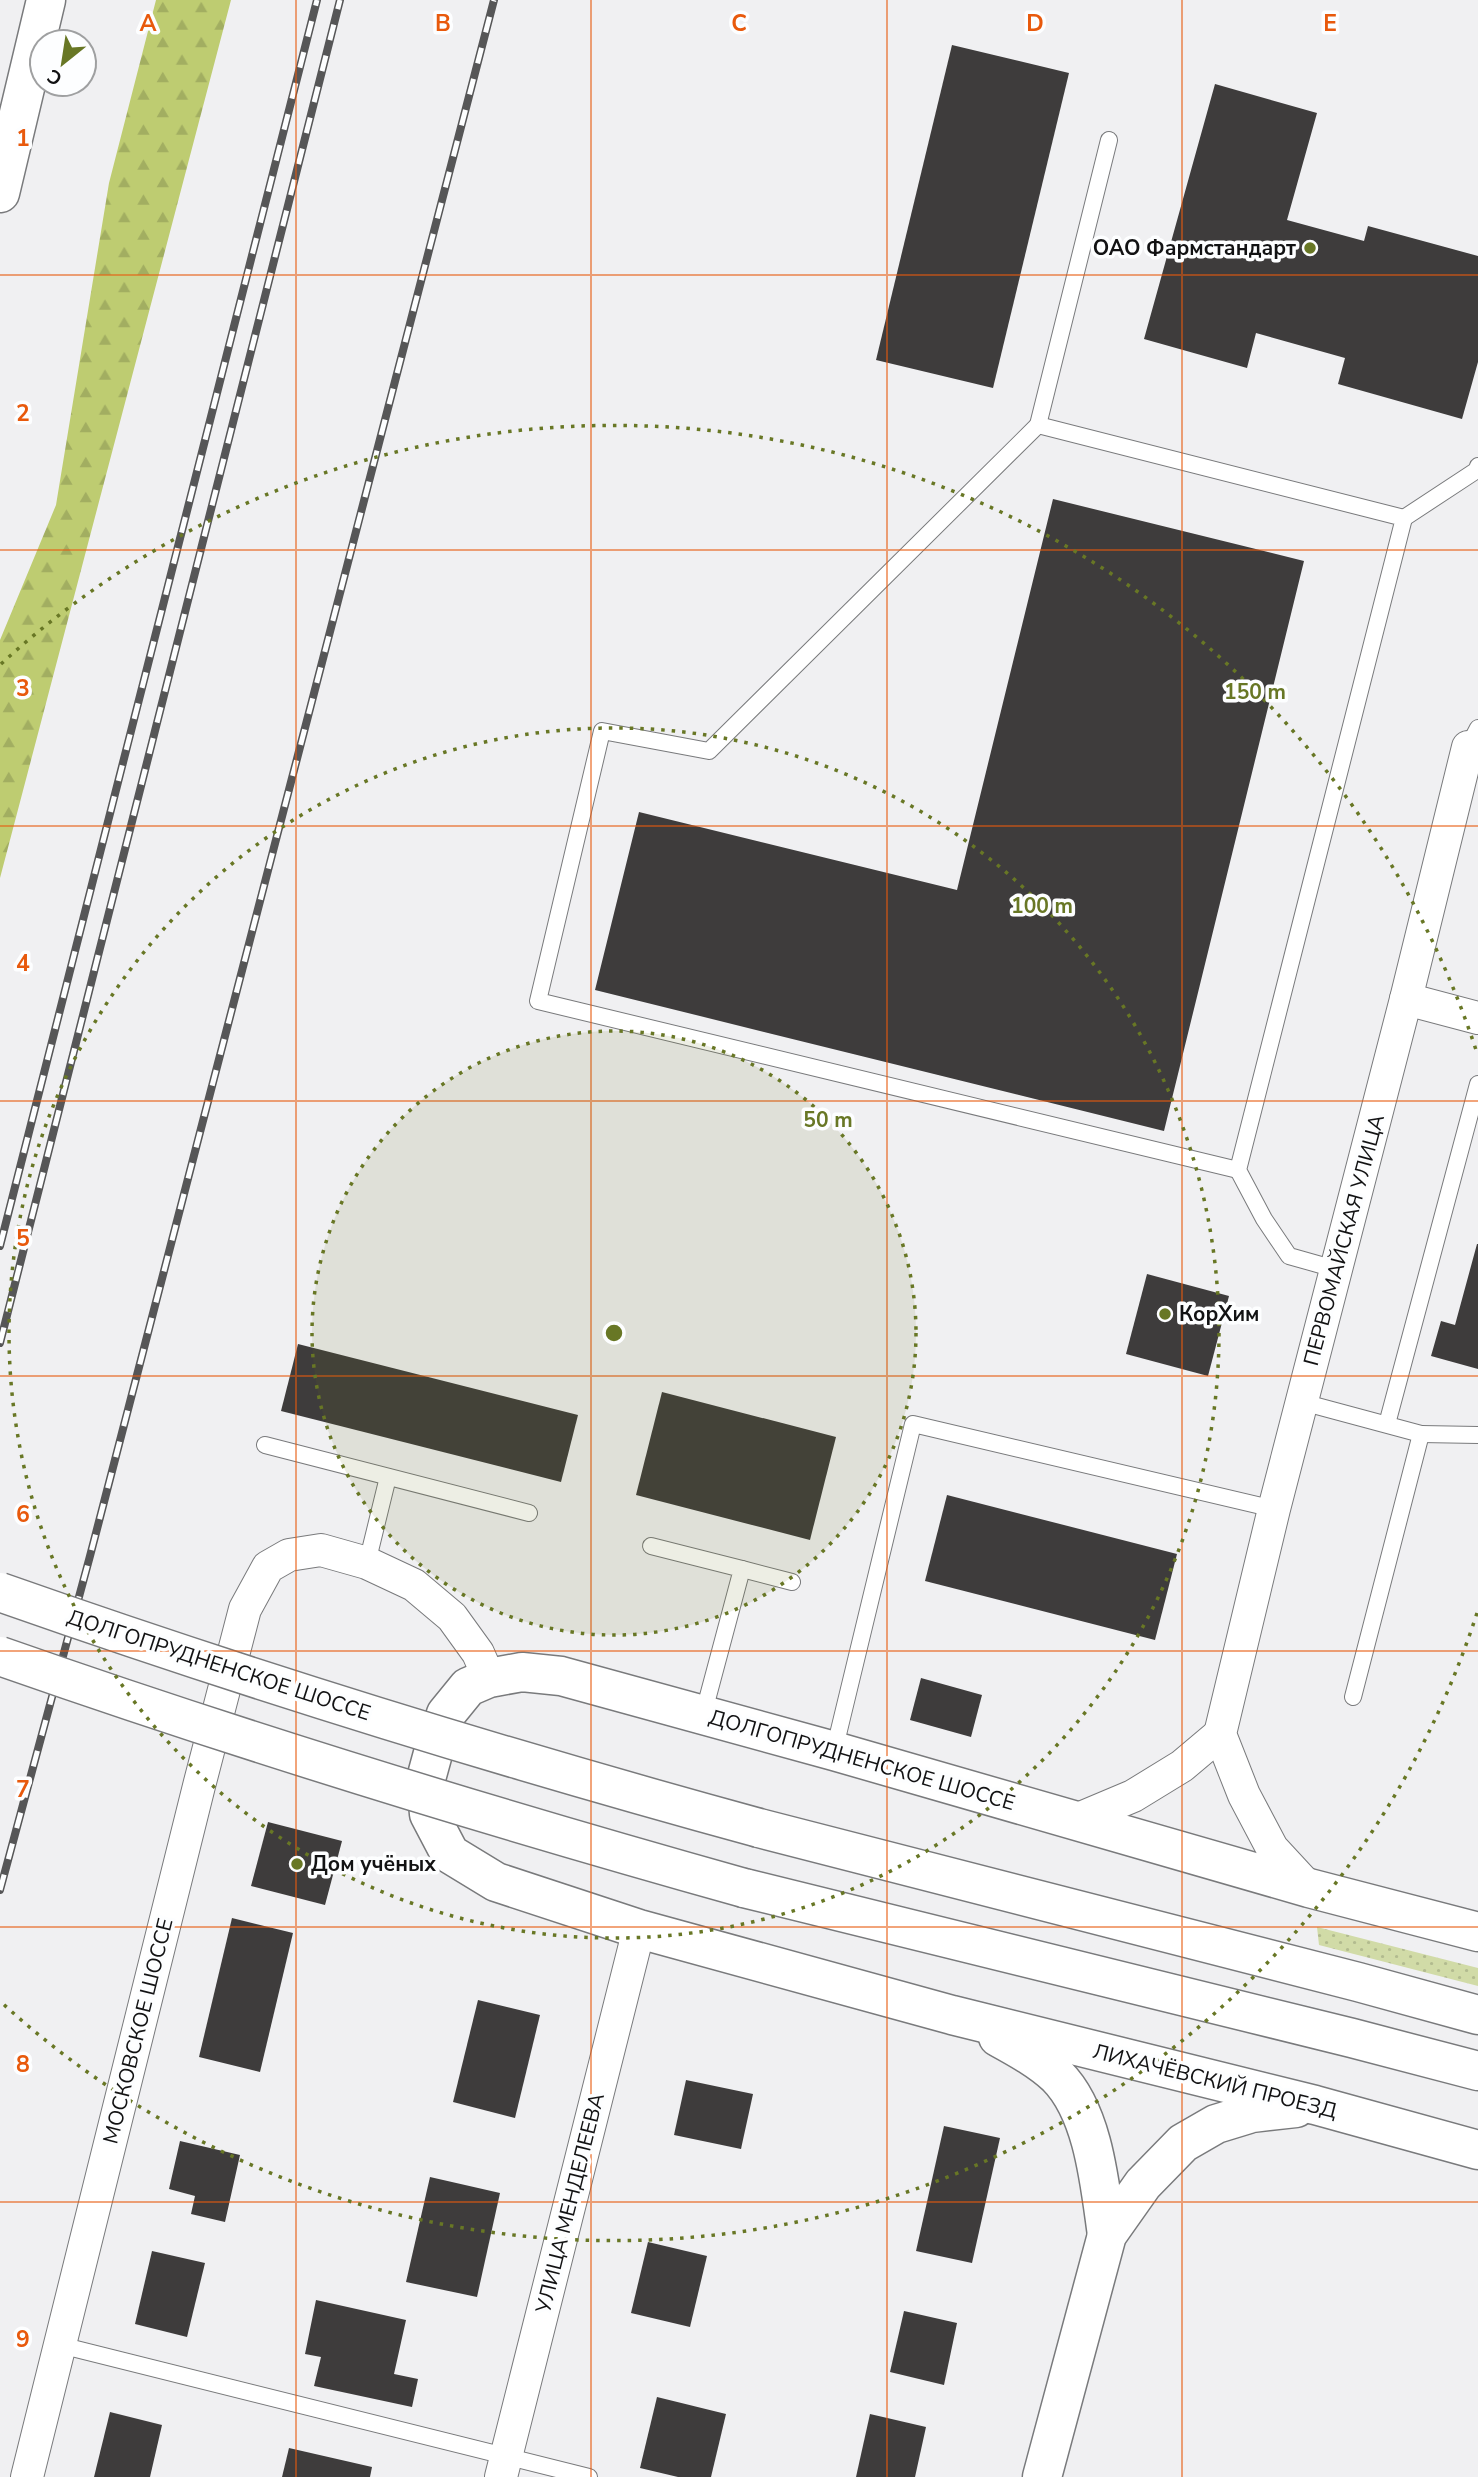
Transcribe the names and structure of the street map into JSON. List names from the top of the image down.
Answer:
{
  "streets": {
    "main road": ["ДОЛГОПРУДНЕНСКОЕ ШОССЕ", "ЛИХАЧЁВСКИЙ ПРОЕЗД"],
    "street": ["ПЕРВОМАЙСКАЯ УЛИЦА", "МОСКОВСКОЕ ШОССЕ", "УЛИЦА МЕНДЕЛЕЕВА"]
  },
  "crossings": [
    ["ДОЛГОПРУДНЕНСКОЕ ШОССЕ", "МОСКОВСКОЕ ШОССЕ"],
    ["ДОЛГОПРУДНЕНСКОЕ ШОССЕ", "ЛИХАЧЁВСКИЙ ПРОЕЗД"],
    ["ДОЛГОПРУДНЕНСКОЕ ШОССЕ", "УЛИЦА МЕНДЕЛЕЕВА"]
  ],
  "places": ["ОАО Фармстандарт", "КорХим", "Дом учёных"],
  "north": "bottom left",
  "grid": {
    "columns": [
      "A",
      "B",
      "C",
      "D",
      "E"
    ],
    "rows": [
      "1",
      "2",
      "3",
      "4",
      "5",
      "6",
      "7",
      "8",
      "9"
    ]
  },
  "rings": ["150 m", "100 m", "50 m"]
}
